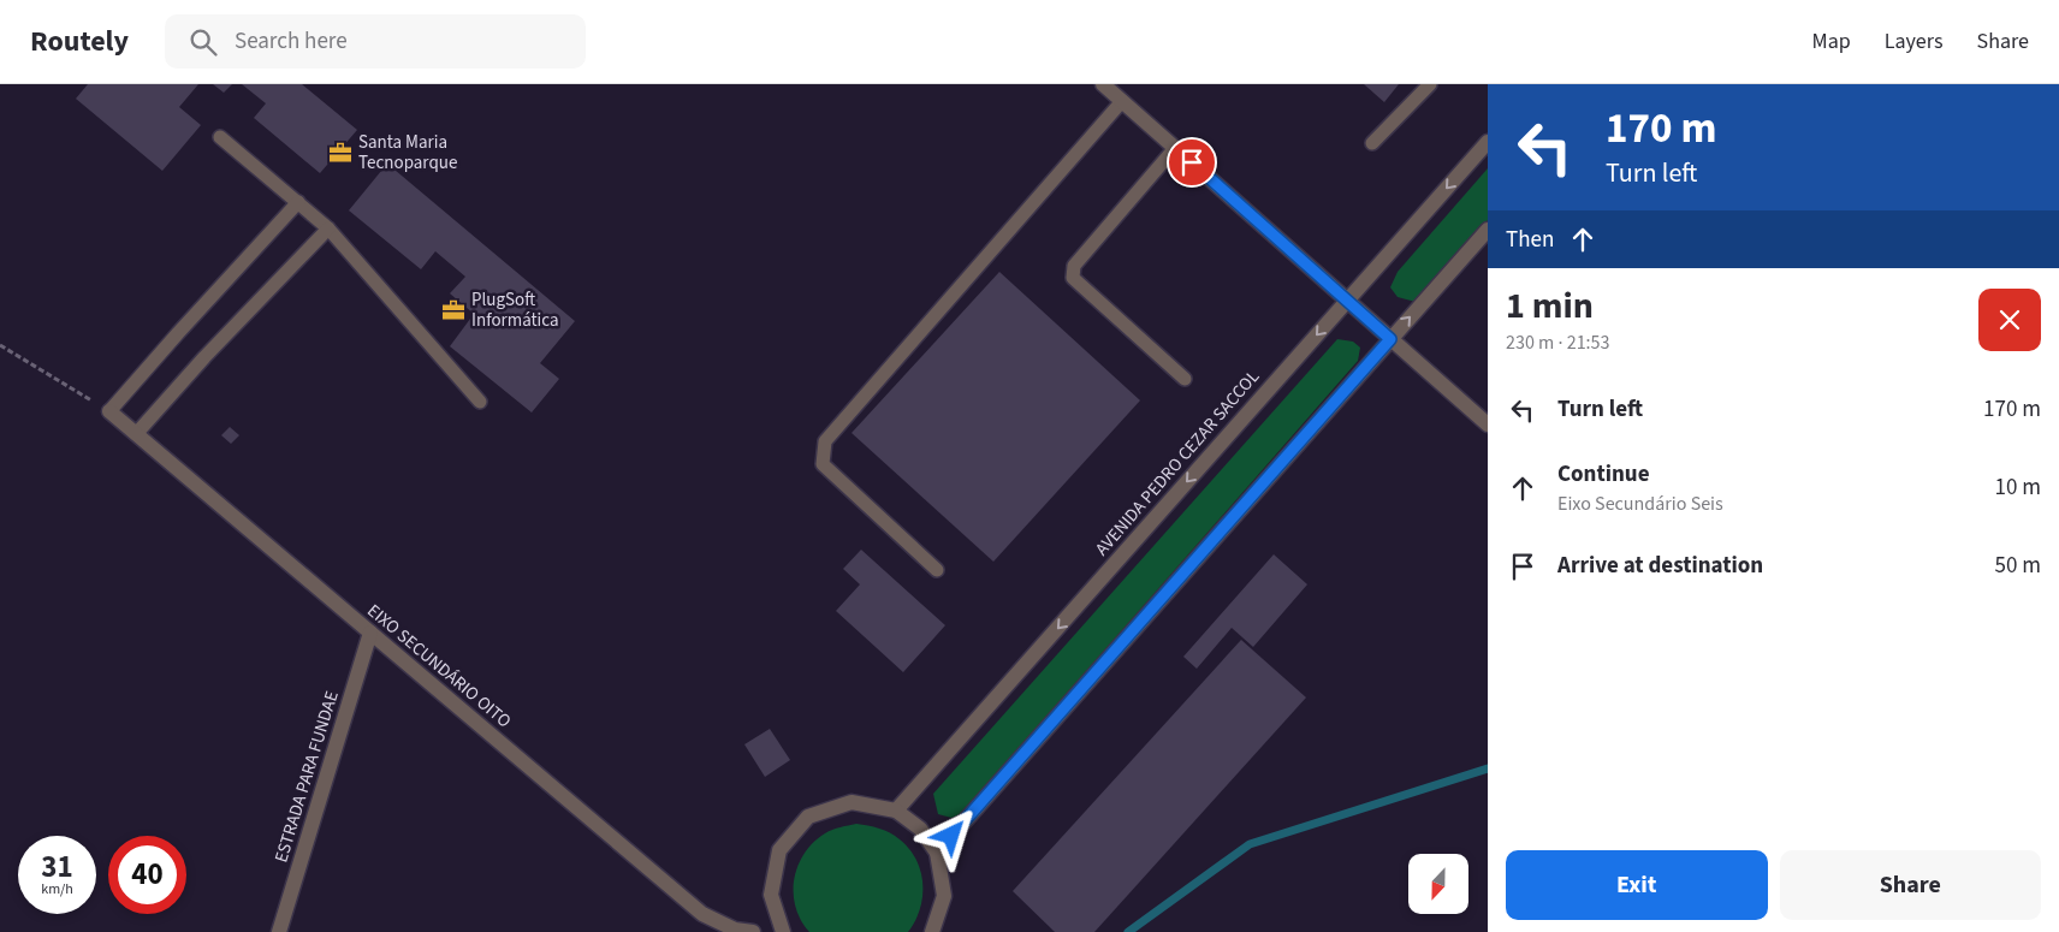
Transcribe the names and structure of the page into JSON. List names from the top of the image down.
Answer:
{
  "streets": {
    "street": ["AVENIDA PEDRO CEZAR SACCOL", "EIXO SECUNDÁRIO OITO", "ESTRADA PARA FUNDAE"]
  },
  "crossings": [
    ["EIXO SECUNDÁRIO OITO", "ESTRADA PARA FUNDAE"]
  ],
  "places": {
    "office": ["Santa Maria Tecnoparque", "PlugSoft Informática"]
  },
  "north": "bottom",
  "page": {
    "header": "Routely",
    "search": "Search here",
    "nav": ["Map", "Layers", "Share"],
    "turn": ["170 m", "Turn left"],
    "then": "Then",
    "heading": ["1 min", "230 m · 21:53"],
    "list": [
      {
        "name": "Turn left",
        "value": "170 m"
      },
      {
        "name": "Continue",
        "note": "Eixo Secundário Seis",
        "value": "10 m"
      },
      {
        "name": "Arrive at destination",
        "value": "50 m"
      }
    ],
    "speed": "31 km/h",
    "limit": "40",
    "buttons": ["Exit", "Share"]
  }
}
